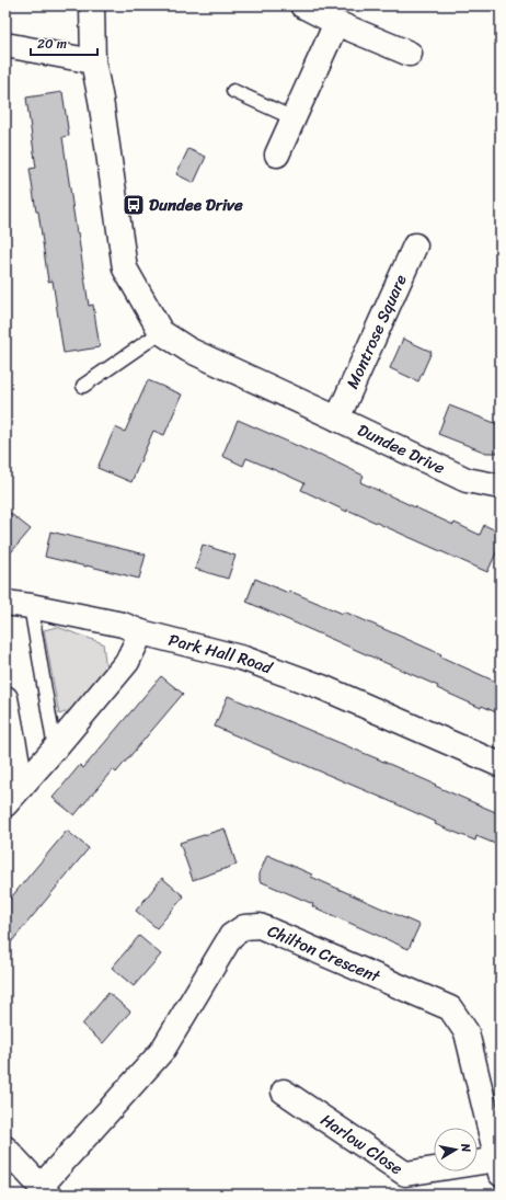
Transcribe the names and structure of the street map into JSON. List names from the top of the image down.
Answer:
{
  "streets": {
    "street": [
      "Montrose Square",
      "Dundee Drive",
      "Park Hall Road",
      "Chilton Crescent",
      "Harlow Close"
    ]
  },
  "crossings": [
    ["Montrose Square", "Dundee Drive"],
    ["Chilton Crescent", "Harlow Close"]
  ],
  "places": {
    "bus stop": ["Dundee Drive"]
  },
  "scale_bar": "20 m",
  "north": "right"
}
